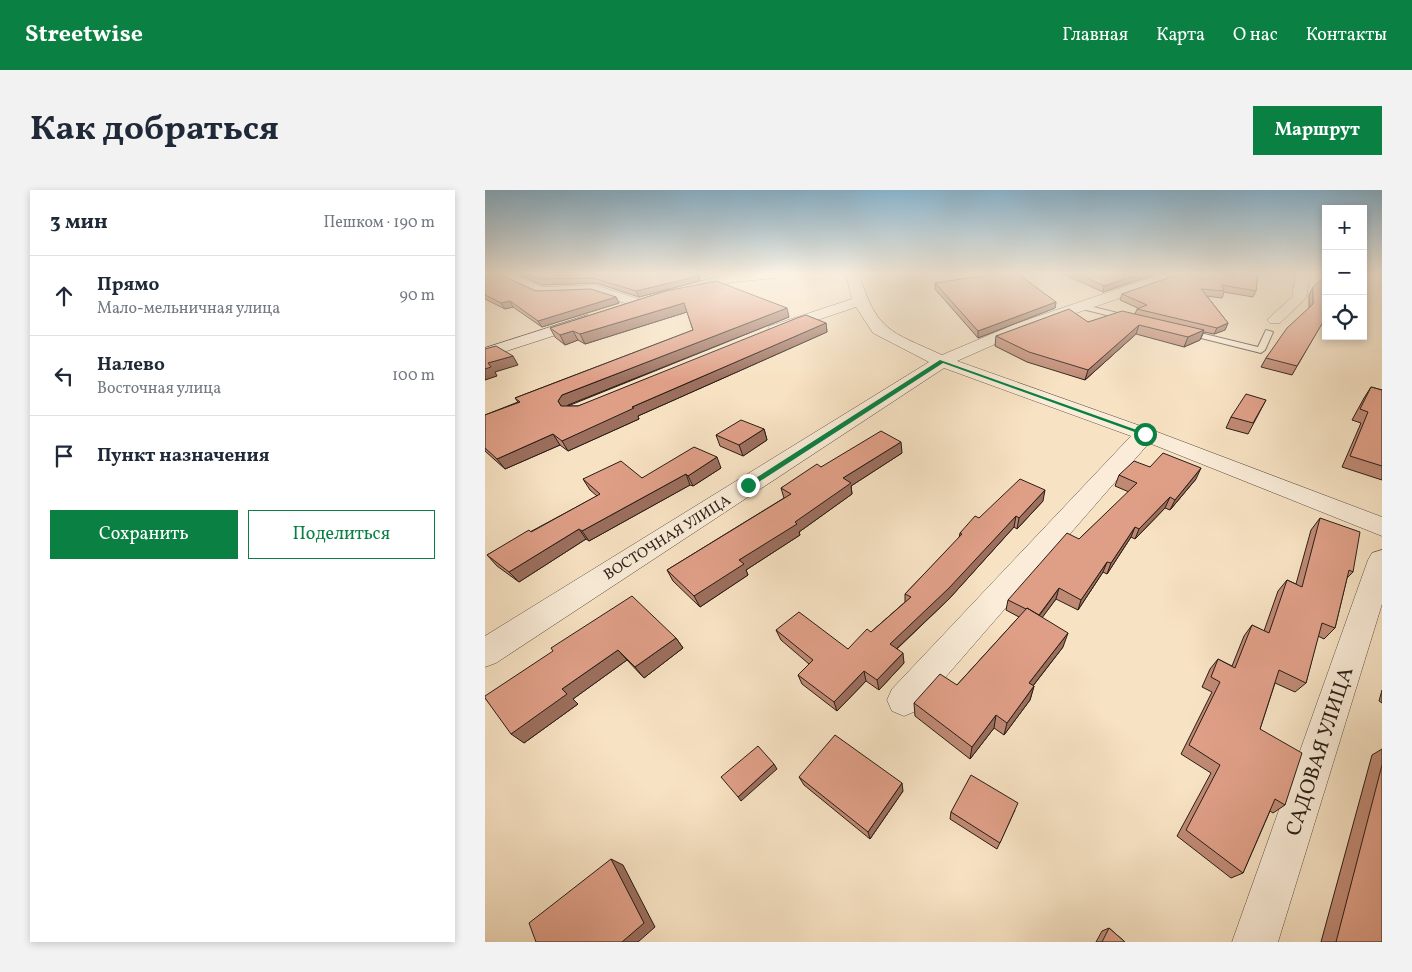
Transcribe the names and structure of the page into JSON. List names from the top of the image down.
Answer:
{
  "streets": {
    "street": ["ВОСТОЧНАЯ УЛИЦА", "САДОВАЯ УЛИЦА"]
  },
  "page": {
    "header": "Streetwise",
    "nav": [
      "Главная",
      "Карта",
      "О нас",
      "Контакты"
    ],
    "title": "Как добраться",
    "buttons": [
      "Маршрут",
      ["Сохранить", "Поделиться"]
    ],
    "heading": ["3 мин", "Пешком · 190 m"],
    "map_buttons": ["+", "−"],
    "list": [
      ["Прямо", "Мало-мельничная улица", "90 m"],
      ["Налево", "Восточная улица", "100 m"],
      "Пункт назначения"
    ]
  }
}
